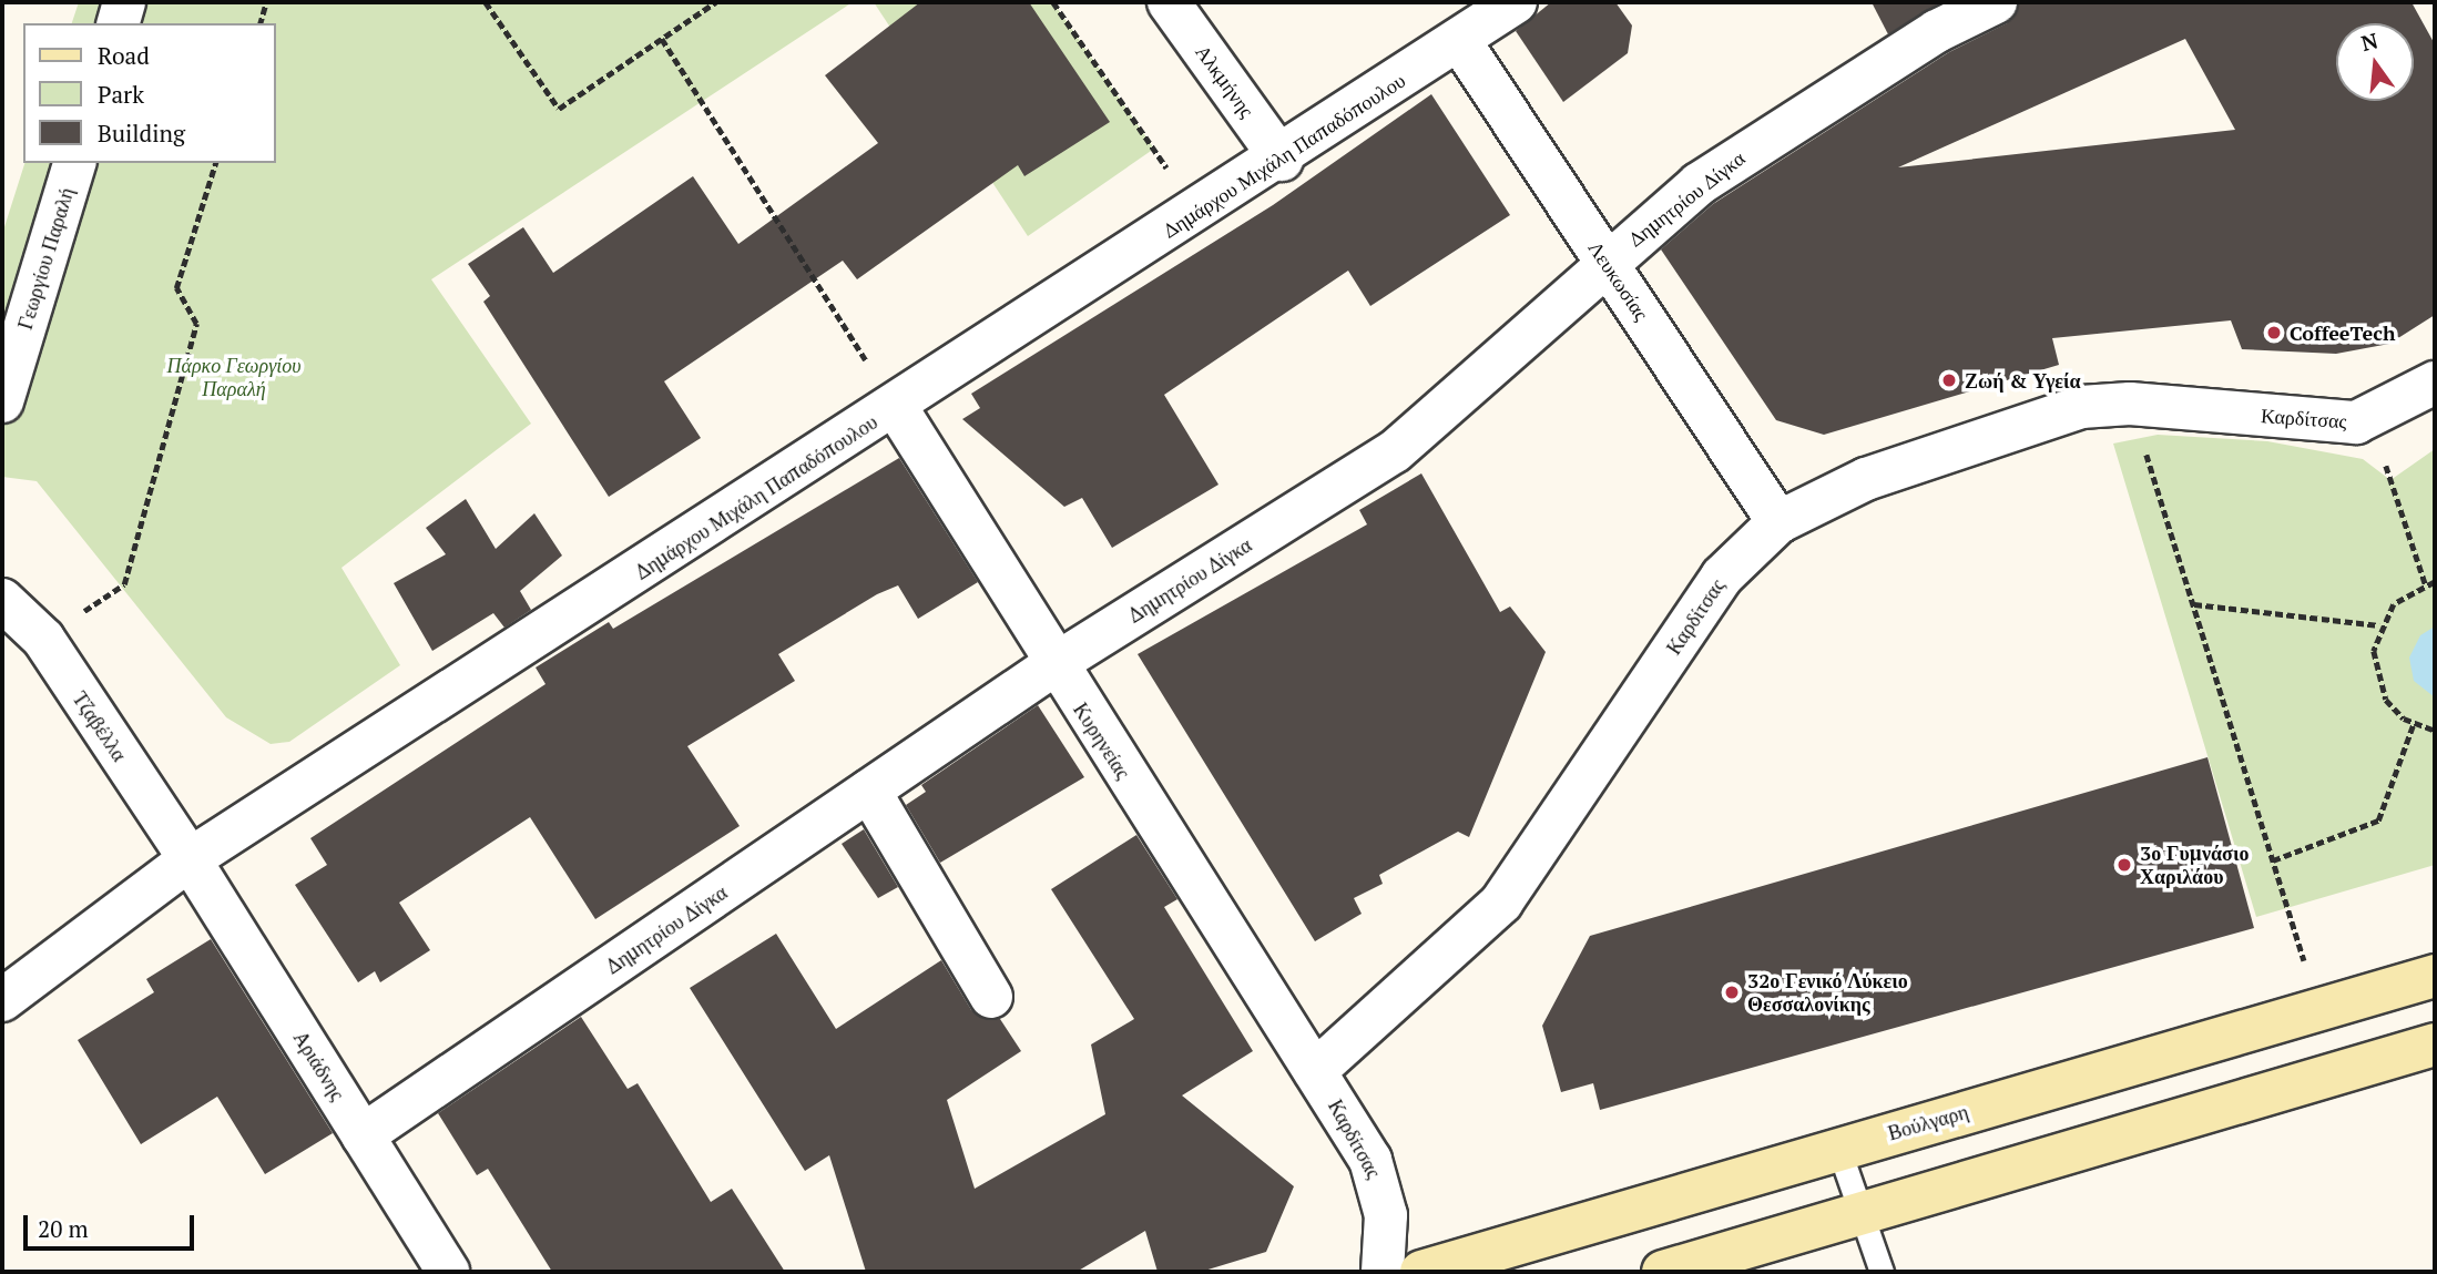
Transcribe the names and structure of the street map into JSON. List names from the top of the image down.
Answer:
{
  "streets": {
    "main road": ["Βούλγαρη"],
    "street": [
      "Αλκμήνης",
      "Δημάρχου Μιχάλη Παπαδόπουλου",
      "Δημητρίου Δίγκα",
      "Γεωργίου Παραλή",
      "Λευκωσίας",
      "Καρδίτσας",
      "Τζαβέλλα",
      "Κυρηνείας",
      "Αριάδνης"
    ]
  },
  "crossings": [
    ["Αλκμήνης", "Δημάρχου Μιχάλη Παπαδόπουλου"],
    ["Δημάρχου Μιχάλη Παπαδόπουλου", "Λευκωσίας"],
    ["Δημάρχου Μιχάλη Παπαδόπουλου", "Τζαβέλλα"],
    ["Δημάρχου Μιχάλη Παπαδόπουλου", "Κυρηνείας"],
    ["Δημάρχου Μιχάλη Παπαδόπουλου", "Αριάδνης"],
    ["Δημητρίου Δίγκα", "Λευκωσίας"],
    ["Δημητρίου Δίγκα", "Κυρηνείας"],
    ["Δημητρίου Δίγκα", "Αριάδνης"],
    ["Λευκωσίας", "Καρδίτσας"],
    ["Καρδίτσας", "Κυρηνείας"],
    ["Τζαβέλλα", "Αριάδνης"]
  ],
  "parks": ["Πάρκο Γεωργίου Παραλή"],
  "places": [
    "CoffeeTech",
    "Ζωή & Υγεία",
    "3ο Γυμνάσιο Χαριλάου",
    "32ο Γενικό Λύκειο Θεσσαλονίκης"
  ],
  "legend": ["Road", "Park", "Building"],
  "scale_bar": "20 m",
  "north": "top"
}
